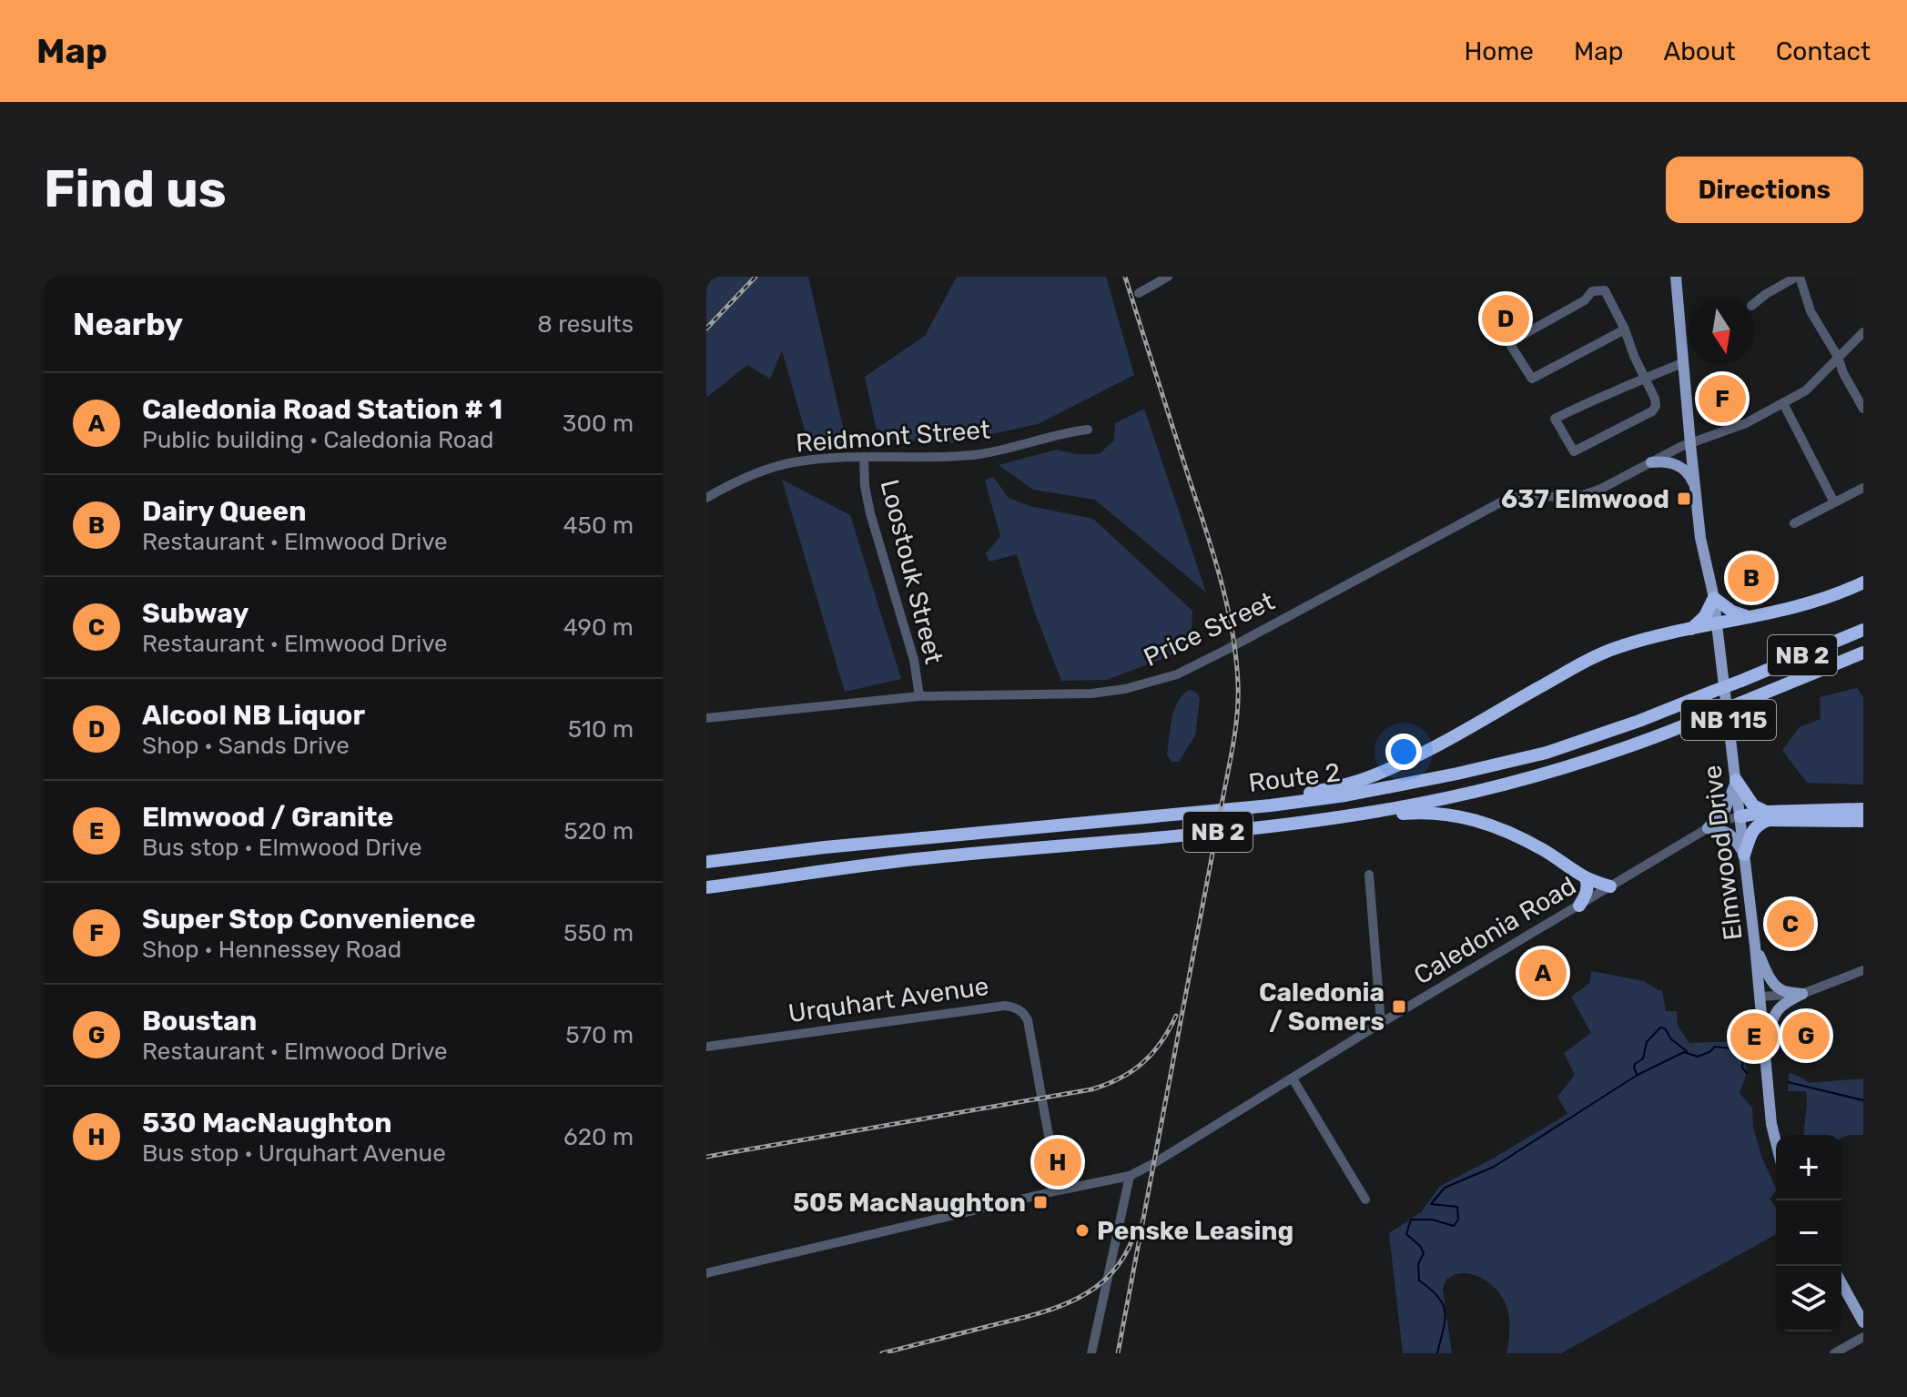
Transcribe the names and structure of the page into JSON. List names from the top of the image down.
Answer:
{
  "streets": {
    "highway": ["NB 2", "Route 2"],
    "main road": ["NB 115", "Elmwood Drive"],
    "street": [
      "Reidmont Street",
      "Loostouk Street",
      "Price Street",
      "Caledonia Road",
      "Urquhart Avenue"
    ]
  },
  "crossings": [
    ["Reidmont Street", "Loostouk Street"],
    ["Loostouk Street", "Price Street"],
    ["Price Street", "Elmwood Drive"],
    ["Elmwood Drive", "Caledonia Road"],
    ["Caledonia Road", "Urquhart Avenue"]
  ],
  "places": {
    "transit": ["637 Elmwood", "Caledonia / Somers", "505 MacNaughton"],
    "other": ["Penske Leasing"]
  },
  "north": "bottom",
  "page": {
    "header": "Map",
    "nav": [
      "Home",
      "Map",
      "About",
      "Contact"
    ],
    "buttons": "Directions",
    "title": "Find us",
    "heading": ["Nearby", "8 results"],
    "pins": [
      "D",
      "F",
      "B",
      "C",
      "A",
      "G",
      "E",
      "H"
    ],
    "list": [
      {
        "mark": "A",
        "name": "Caledonia Road Station # 1",
        "note": "Public building · Caledonia Road",
        "value": "300 m"
      },
      {
        "mark": "B",
        "name": "Dairy Queen",
        "note": "Restaurant · Elmwood Drive",
        "value": "450 m"
      },
      {
        "mark": "C",
        "name": "Subway",
        "note": "Restaurant · Elmwood Drive",
        "value": "490 m"
      },
      {
        "mark": "D",
        "name": "Alcool NB Liquor",
        "note": "Shop · Sands Drive",
        "value": "510 m"
      },
      {
        "mark": "E",
        "name": "Elmwood / Granite",
        "note": "Bus stop · Elmwood Drive",
        "value": "520 m"
      },
      {
        "mark": "F",
        "name": "Super Stop Convenience",
        "note": "Shop · Hennessey Road",
        "value": "550 m"
      },
      {
        "mark": "G",
        "name": "Boustan",
        "note": "Restaurant · Elmwood Drive",
        "value": "570 m"
      },
      {
        "mark": "H",
        "name": "530 MacNaughton",
        "note": "Bus stop · Urquhart Avenue",
        "value": "620 m"
      }
    ],
    "map_buttons": ["+", "−"]
  }
}
